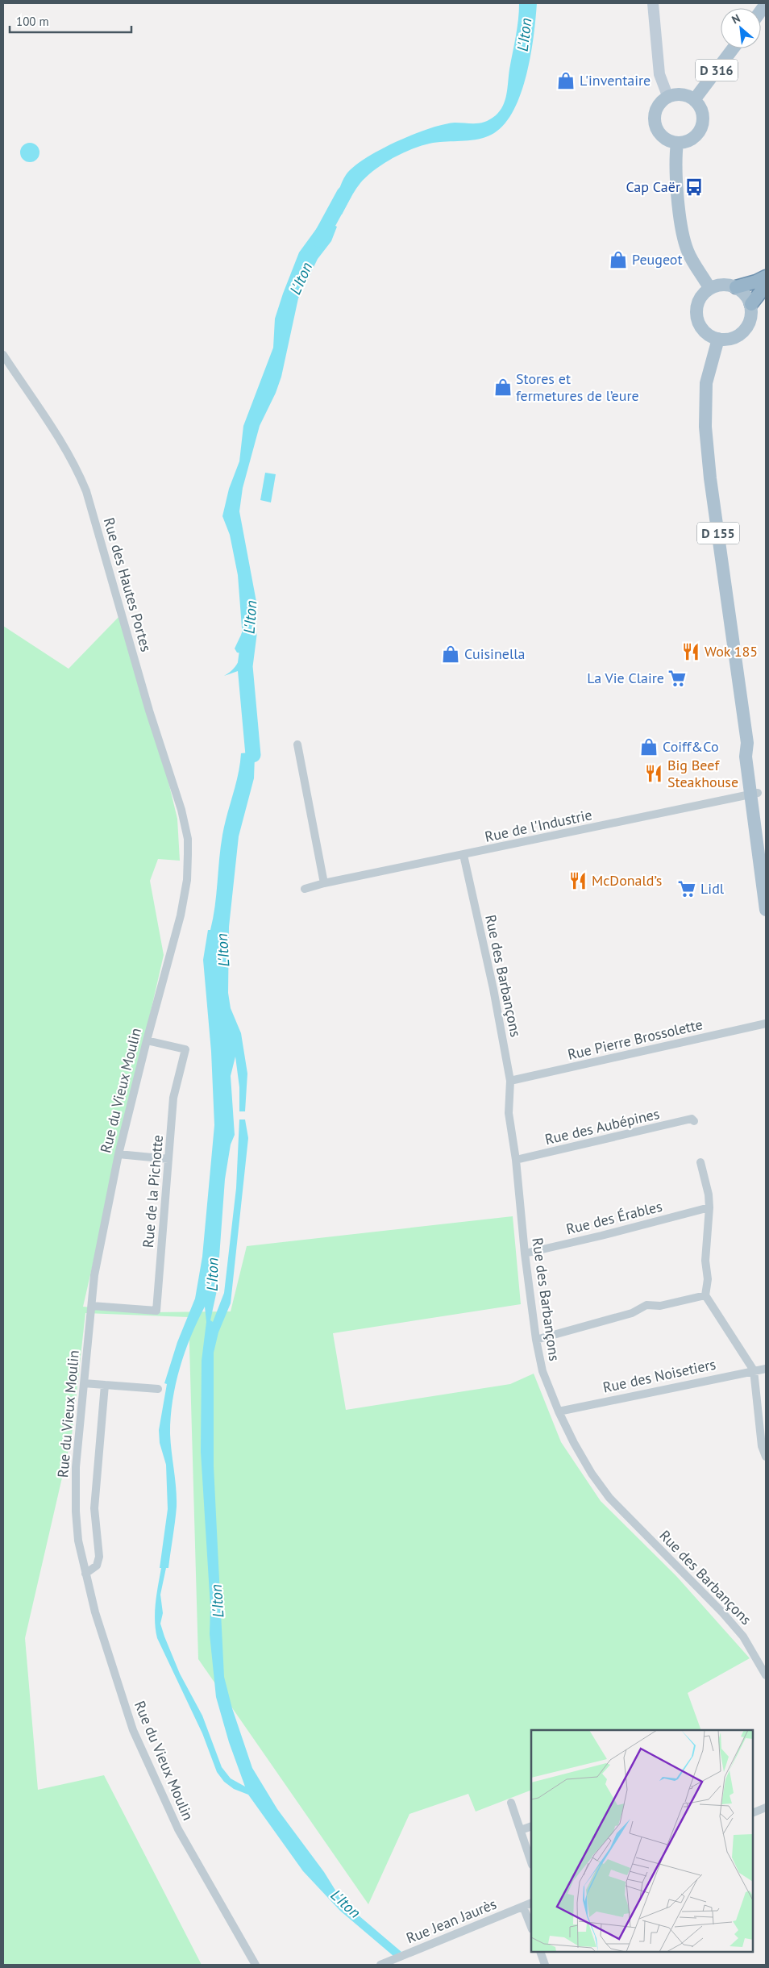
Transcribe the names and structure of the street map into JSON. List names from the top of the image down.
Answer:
{
  "streets": {
    "main road": ["D 316", "D 155"],
    "street": [
      "Rue des Hautes Portes",
      "Rue de l'Industrie",
      "Rue des Barbançons",
      "Rue Pierre Brossolette",
      "Rue du Vieux Moulin",
      "Rue des Aubépines",
      "Rue de la Pichotte",
      "Rue des Érables",
      "Rue des Noisetiers",
      "Rue Jean Jaurès"
    ]
  },
  "crossings": [
    ["D 155", "Rue de l'Industrie"],
    ["Rue des Hautes Portes", "Rue du Vieux Moulin"],
    ["Rue de l'Industrie", "Rue des Barbançons"],
    ["Rue des Barbançons", "Rue Pierre Brossolette"],
    ["Rue des Barbançons", "Rue des Aubépines"],
    ["Rue des Barbançons", "Rue des Érables"],
    ["Rue des Barbançons", "Rue des Noisetiers"],
    ["Rue du Vieux Moulin", "Rue de la Pichotte"]
  ],
  "water": ["L'Iton"],
  "places": {
    "shop": [
      "L'inventaire",
      "Peugeot",
      "Stores et fermetures de l’eure",
      "Cuisinella",
      "Coiff&Co"
    ],
    "bus stop": ["Cap Caër"],
    "restaurant": ["Wok 185", "Big Beef Steakhouse", "McDonald’s"],
    "supermarket": ["La Vie Claire", "Lidl"]
  },
  "scale_bar": "100 m",
  "north": "top left"
}
